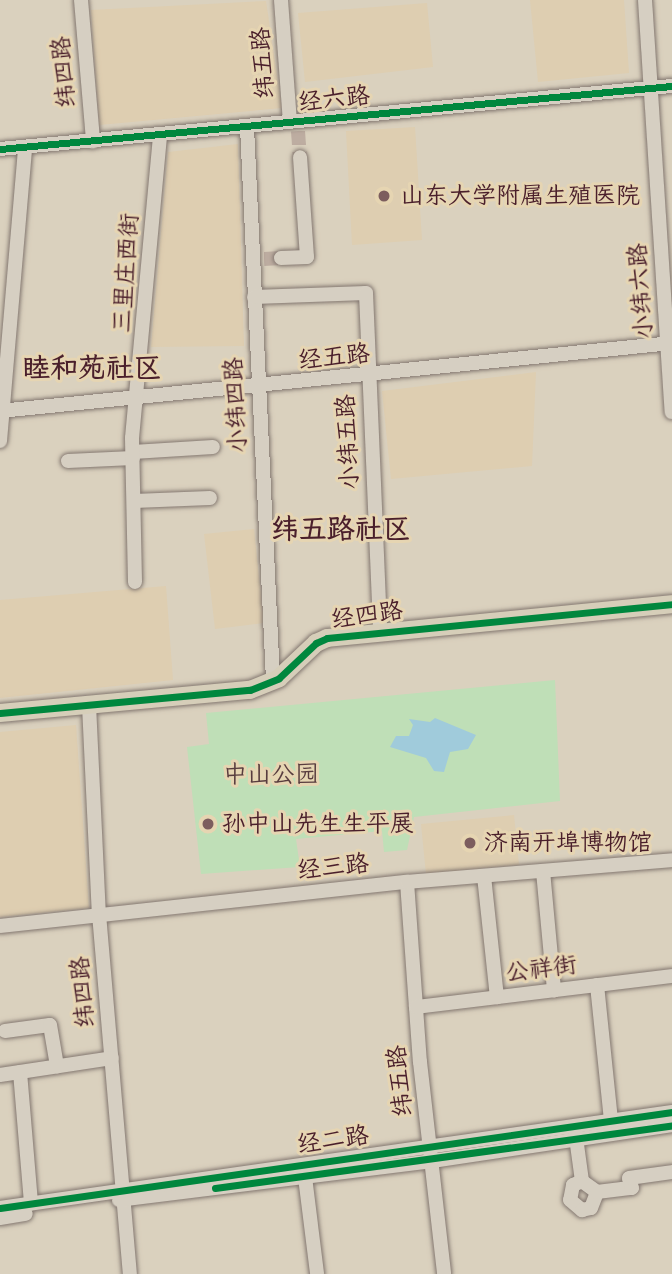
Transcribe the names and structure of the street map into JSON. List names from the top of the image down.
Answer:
{
  "streets": {
    "main road": ["经四路"],
    "street": [
      "纬五路",
      "纬四路",
      "经六路",
      "三里庄西街",
      "小纬六路",
      "经五路",
      "小纬四路",
      "小纬五路",
      "经三路",
      "公祥街",
      "经二路"
    ]
  },
  "crossings": [
    ["纬五路", "经六路"],
    ["纬五路", "经三路"],
    ["纬五路", "公祥街"],
    ["纬五路", "经二路"],
    ["纬四路", "经六路"],
    ["纬四路", "经四路"],
    ["纬四路", "经三路"],
    ["纬四路", "经二路"],
    ["经六路", "三里庄西街"],
    ["经六路", "小纬六路"],
    ["经六路", "小纬四路"],
    ["三里庄西街", "经五路"],
    ["小纬六路", "经五路"],
    ["经五路", "小纬四路"],
    ["经五路", "小纬五路"],
    ["小纬四路", "小纬五路"],
    ["小纬四路", "经四路"],
    ["小纬五路", "经四路"]
  ],
  "districts": ["睦和苑社区", "纬五路社区"],
  "parks": ["中山公园"],
  "places": ["山东大学附属生殖医院", "孙中山先生生平展", "济南开埠博物馆"]
}
